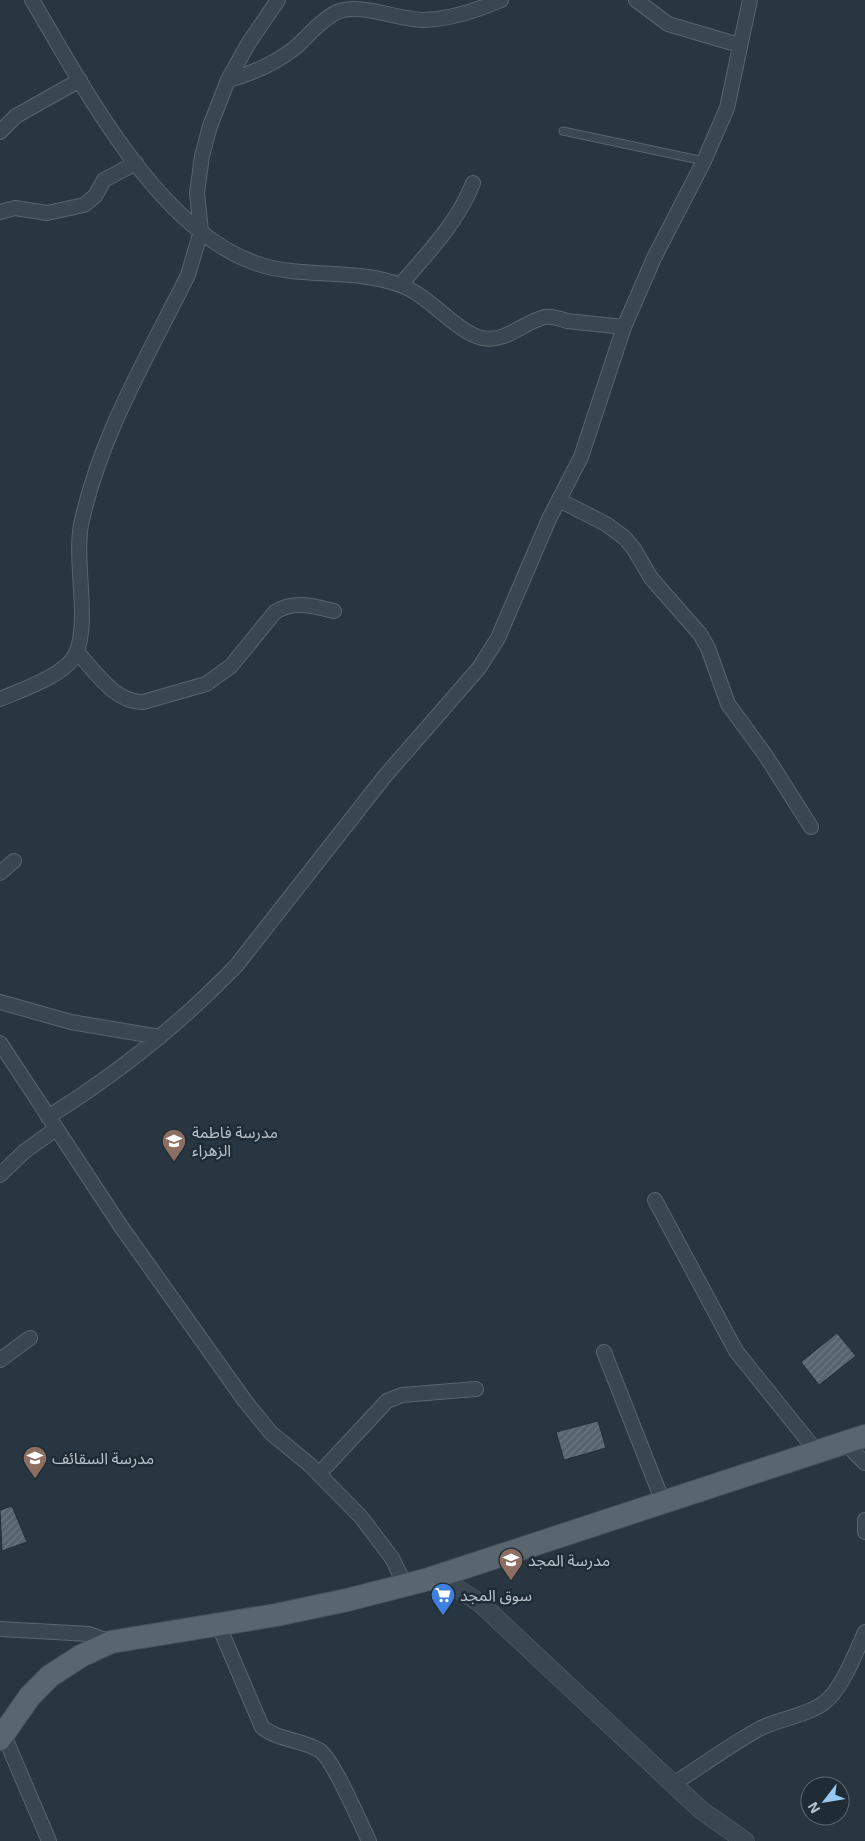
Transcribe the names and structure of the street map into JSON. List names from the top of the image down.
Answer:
{
  "places": {
    "school or university": ["مدرسة فاطمة الزهراء", "مدرسة السقائف", "مدرسة المجد"],
    "supermarket": ["سوق المجد"]
  },
  "north": "bottom left"
}
